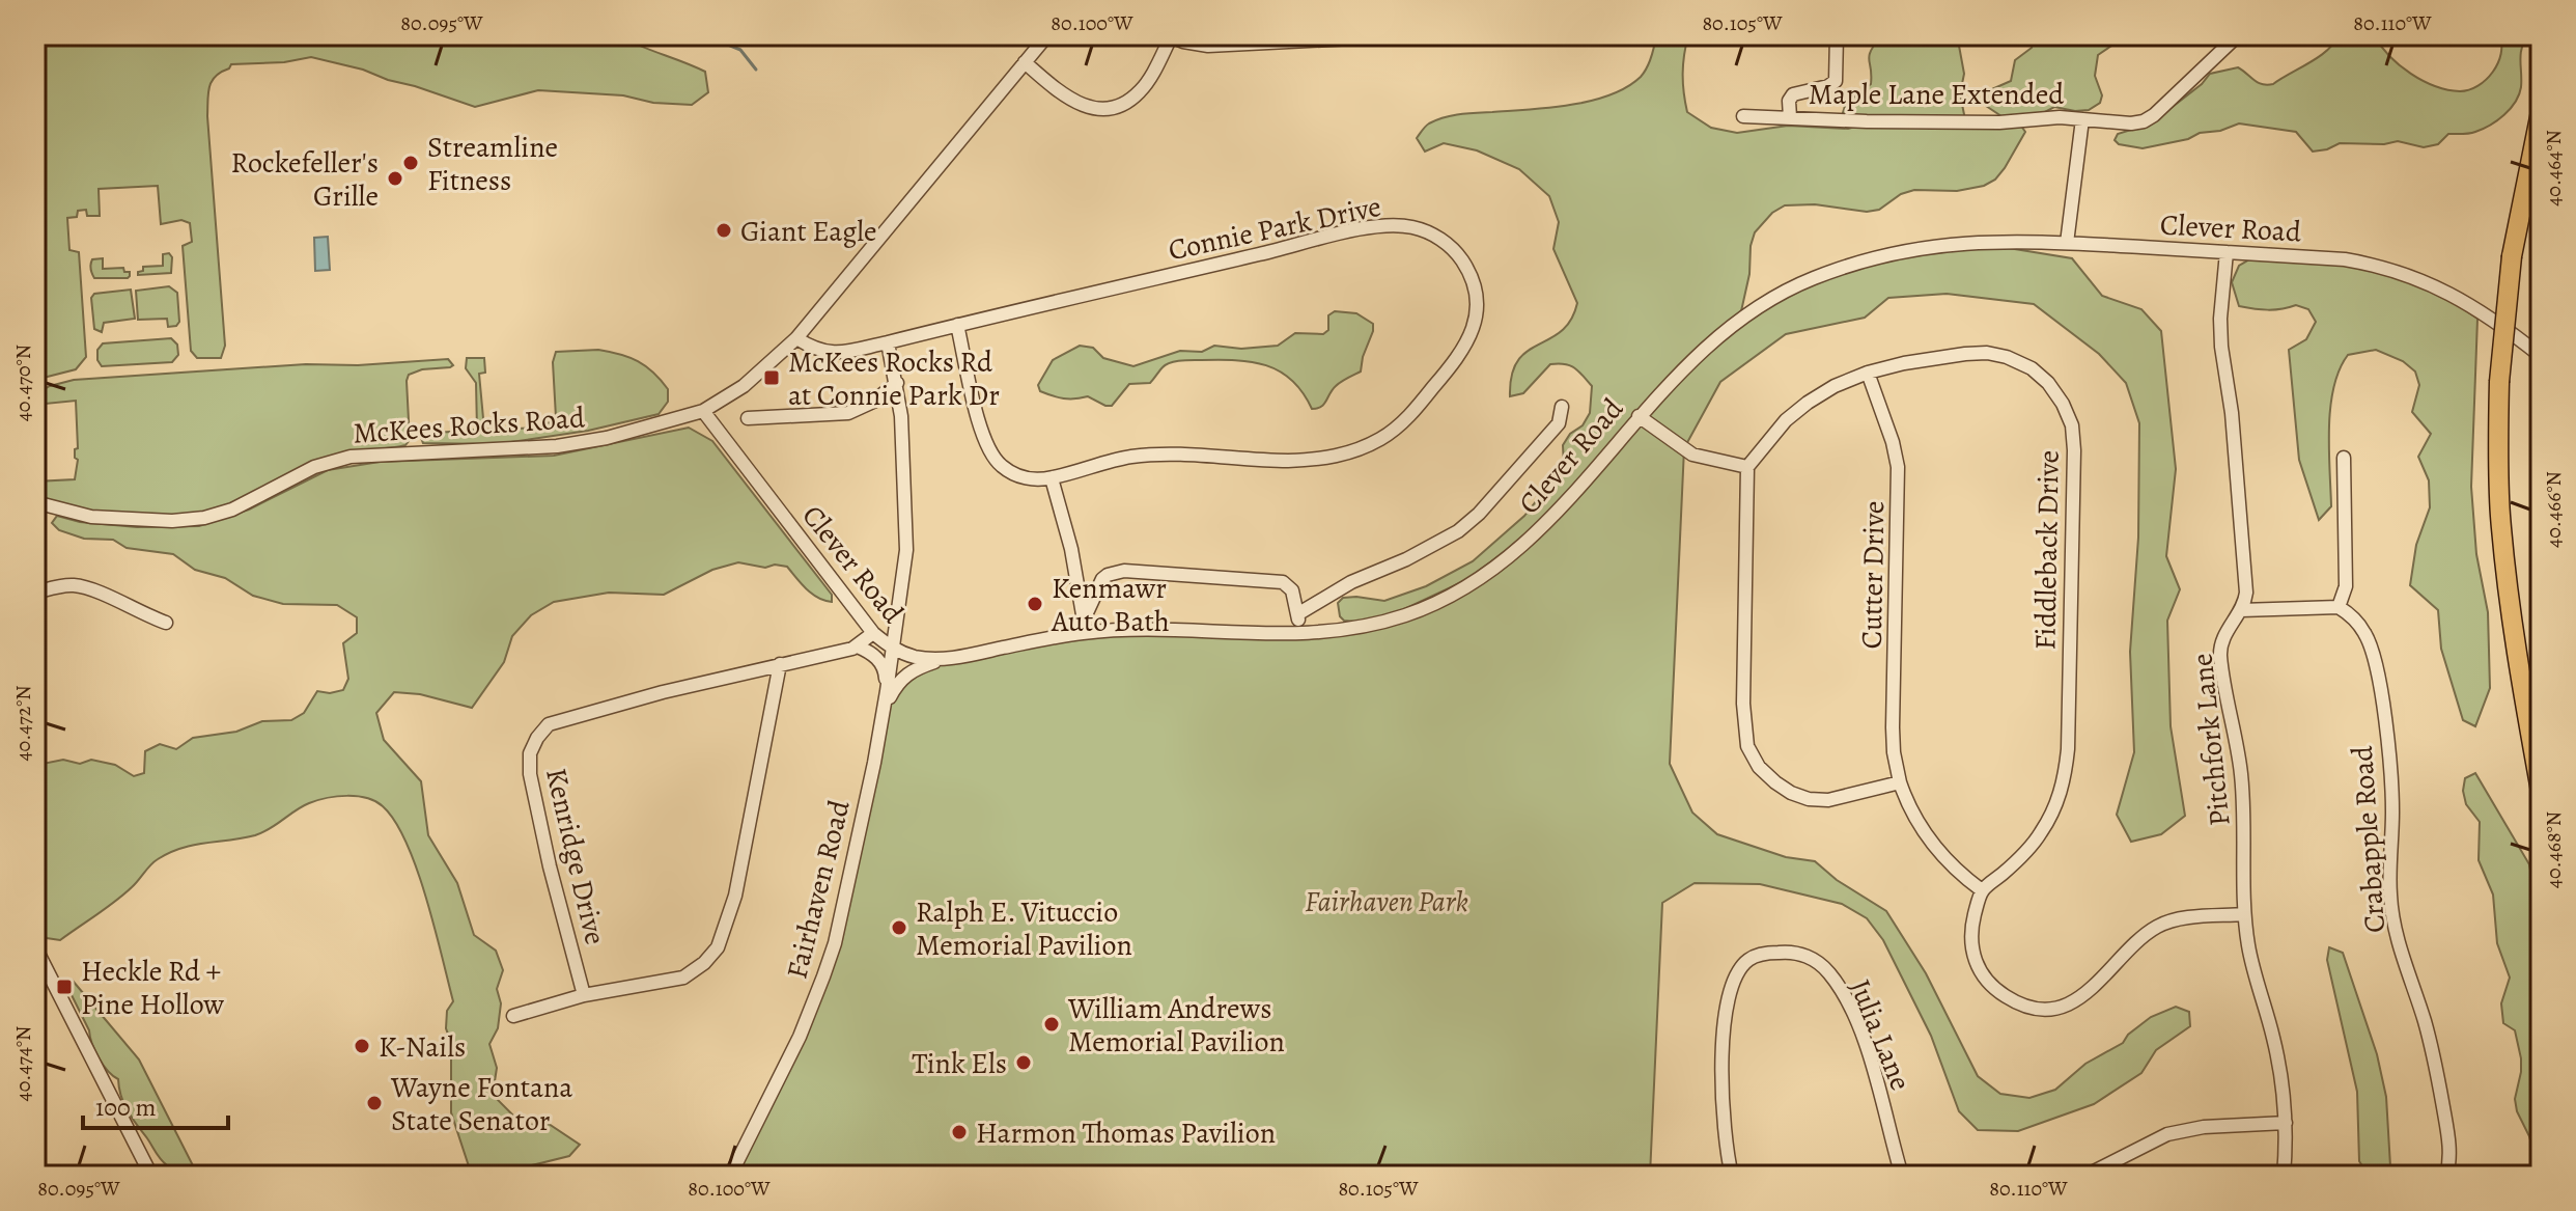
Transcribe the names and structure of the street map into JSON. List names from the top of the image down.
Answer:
{
  "streets": {
    "street": [
      "Maple Lane Extended",
      "Connie Park Drive",
      "Clever Road",
      "McKees Rocks Road",
      "Fiddleback Drive",
      "Cutter Drive",
      "Pitchfork Lane",
      "Crabapple Road",
      "Kenridge Drive",
      "Fairhaven Road",
      "Julia Lane"
    ]
  },
  "crossings": [
    ["Connie Park Drive", "McKees Rocks Road"],
    ["Connie Park Drive", "Fairhaven Road"],
    ["Clever Road", "McKees Rocks Road"],
    ["Clever Road", "Pitchfork Lane"],
    ["Clever Road", "Kenridge Drive"],
    ["Clever Road", "Fairhaven Road"],
    ["Fiddleback Drive", "Cutter Drive"]
  ],
  "parks": ["Fairhaven Park"],
  "places": {
    "other": [
      "Streamline Fitness",
      "Rockefeller's Grille",
      "Giant Eagle",
      "Kenmawr Auto Bath",
      "Ralph E. Vituccio Memorial Pavilion",
      "William Andrews Memorial Pavilion",
      "K-Nails",
      "Tink Els",
      "Wayne Fontana State Senator",
      "Harmon Thomas Pavilion"
    ],
    "transit": ["McKees Rocks Rd at Connie Park Dr", "Heckle Rd + Pine Hollow"]
  },
  "scale_bar": "100 m",
  "coordinates": [
    "80.095°W",
    "80.100°W",
    "80.105°W",
    "80.110°W",
    "40.464°N",
    "40.470°N",
    "40.466°N",
    "40.472°N",
    "40.468°N",
    "40.474°N"
  ]
}
